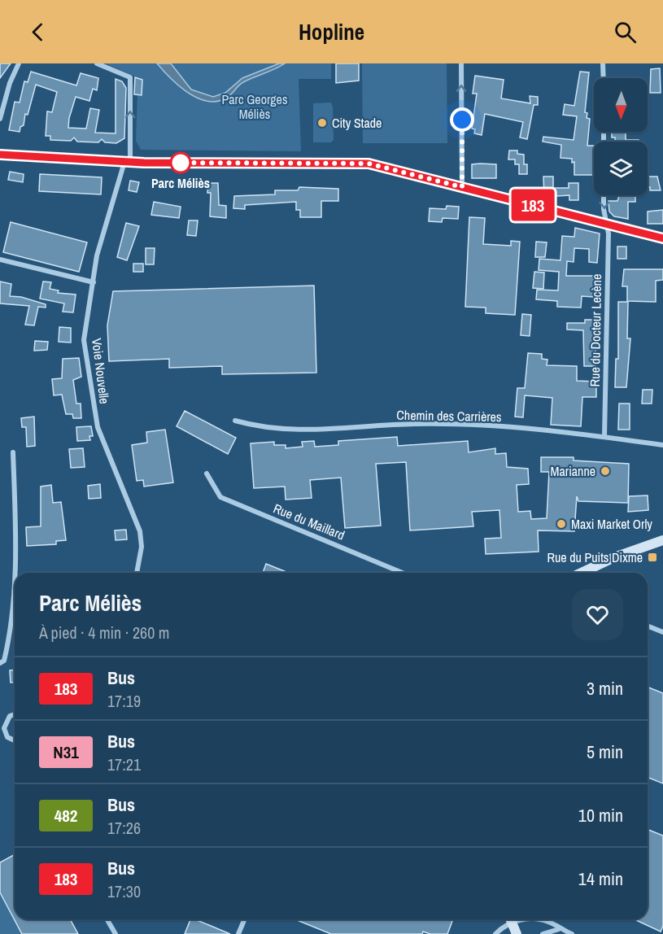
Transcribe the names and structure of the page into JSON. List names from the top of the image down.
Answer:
{
  "streets": {
    "street": [
      "Rue du Docteur Lecène",
      "Voie Nouvelle",
      "Chemin des Carrières",
      "Rue du Maillard"
    ]
  },
  "crossings": [
    ["Rue du Docteur Lecène", "Chemin des Carrières"]
  ],
  "parks": ["Parc Georges Méliès"],
  "places": {
    "other": [
      "City Stade",
      "Parc Méliès",
      "Marianne",
      "Maxi Market Orly"
    ],
    "transit": ["Rue du Puits Dixme"]
  },
  "lines": ["bus line 183"],
  "north": "bottom",
  "page": {
    "header": "Hopline",
    "on_map": "183",
    "heading": ["Parc Méliès", "À pied · 4 min · 260 m"],
    "list": [
      {
        "mark": "183",
        "name": "Bus",
        "note": "17:19",
        "value": "3 min"
      },
      {
        "mark": "N31",
        "name": "Bus",
        "note": "17:21",
        "value": "5 min"
      },
      {
        "mark": "482",
        "name": "Bus",
        "note": "17:26",
        "value": "10 min"
      },
      {
        "mark": "183",
        "name": "Bus",
        "note": "17:30",
        "value": "14 min"
      }
    ]
  }
}
